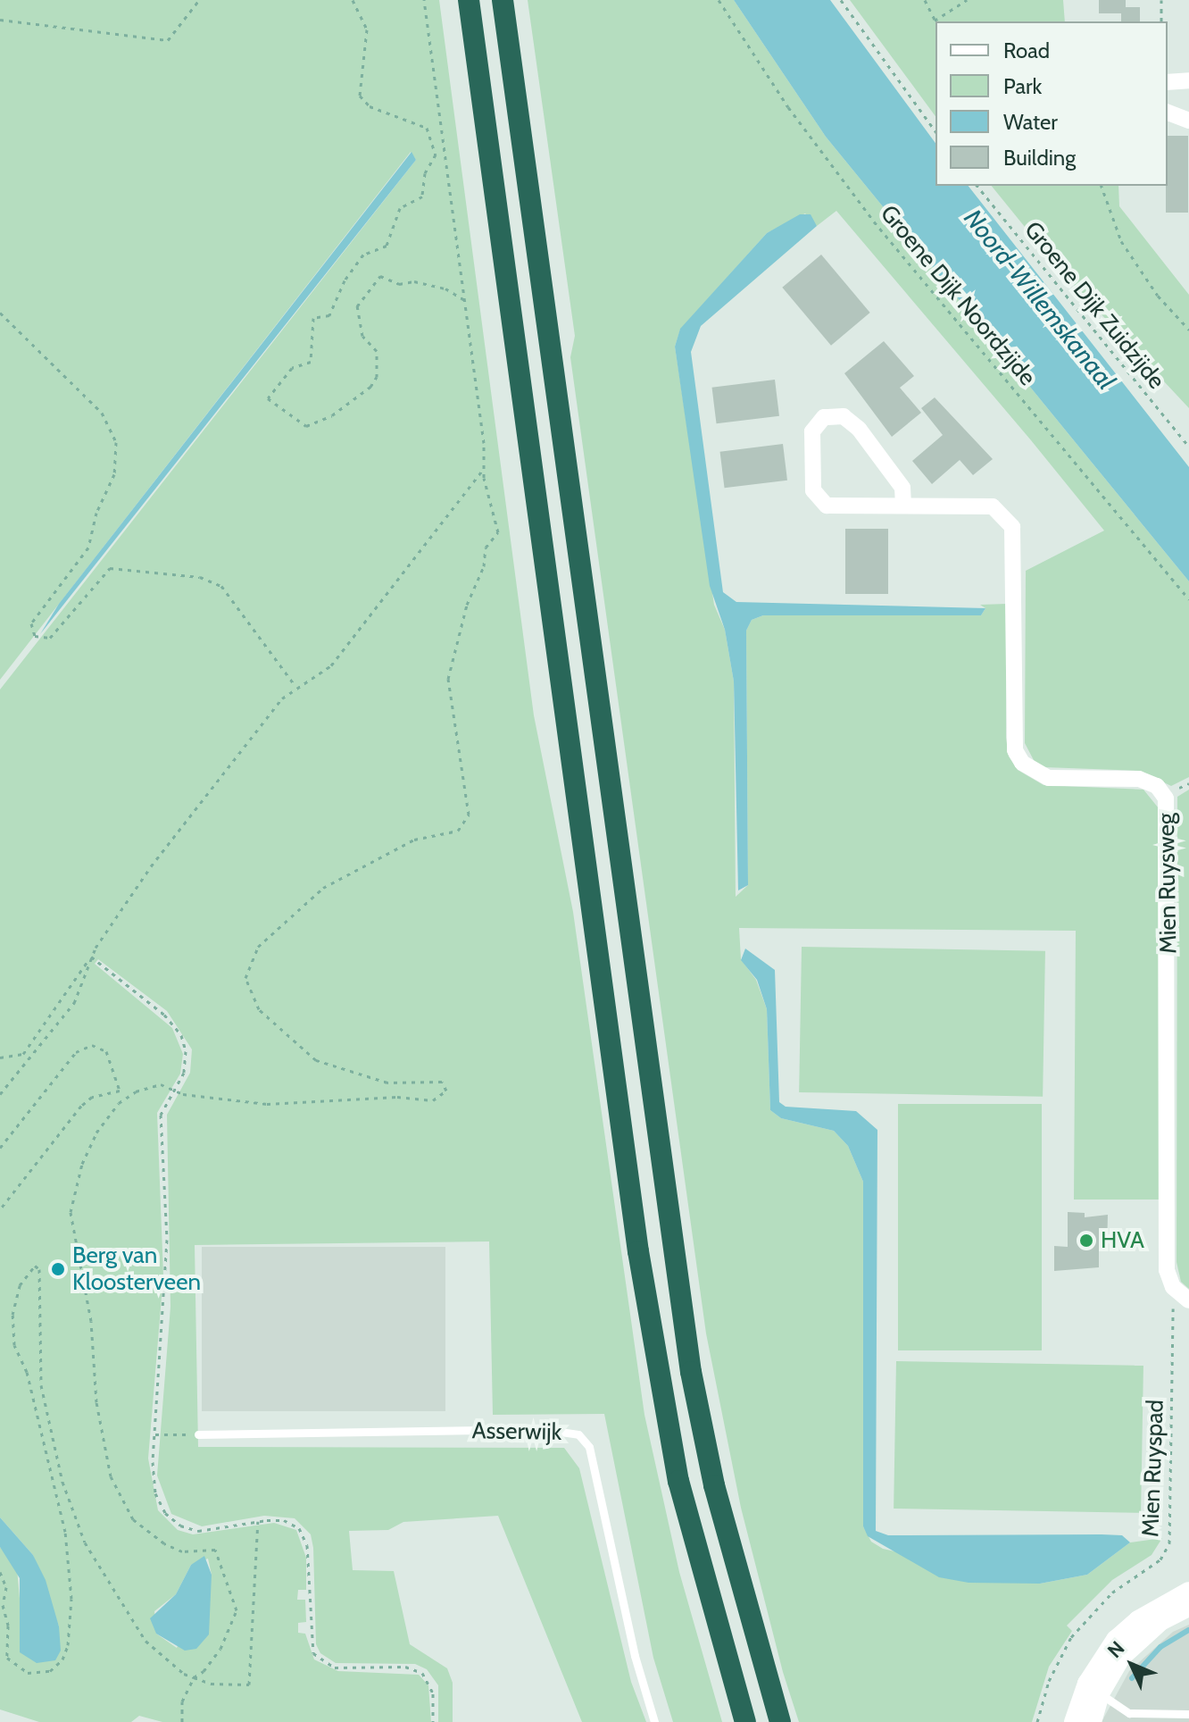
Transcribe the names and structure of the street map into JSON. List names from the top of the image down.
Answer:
{
  "streets": {
    "street": ["Mien Ruysweg"],
    "lane": ["Asserwijk"],
    "path": ["Groene Dijk Noordzijde", "Groene Dijk Zuidzijde", "Mien Ruyspad"]
  },
  "crossings": [
    ["Mien Ruysweg", "Mien Ruyspad"]
  ],
  "water": ["Noord-Willemskanaal"],
  "places": ["HVA", "Berg van Kloosterveen"],
  "legend": [
    "Road",
    "Park",
    "Water",
    "Building"
  ],
  "north": "top left"
}
